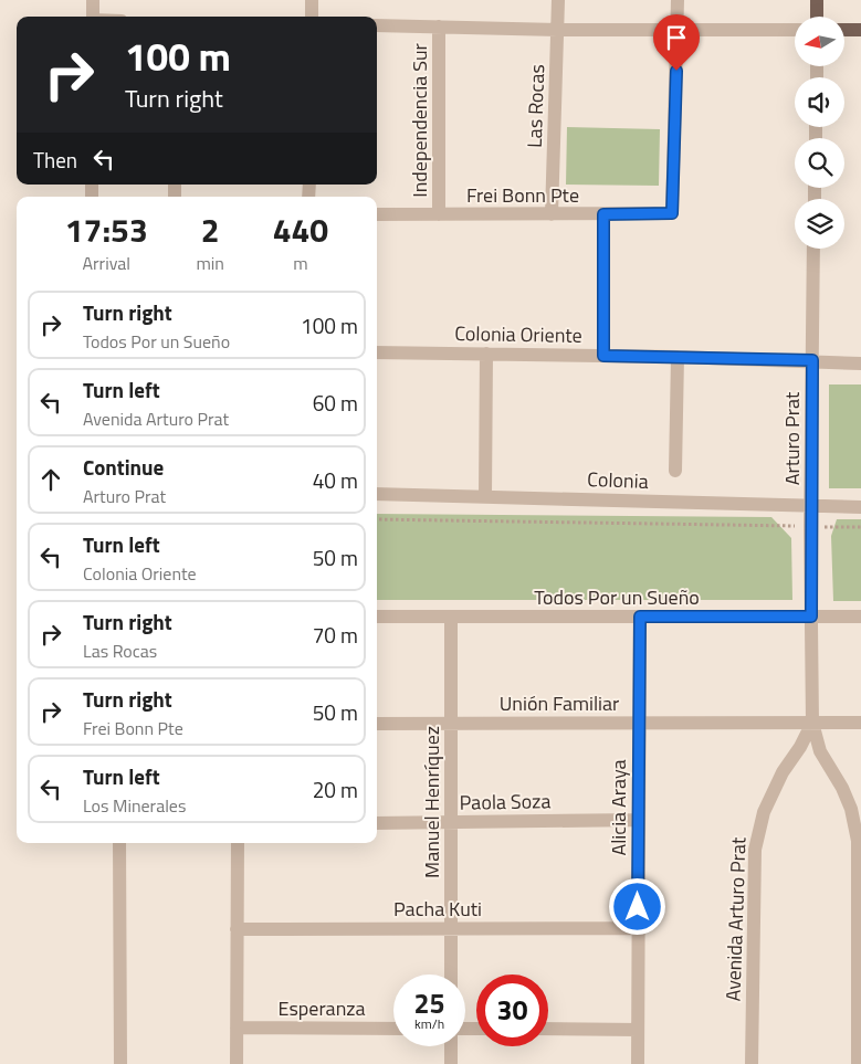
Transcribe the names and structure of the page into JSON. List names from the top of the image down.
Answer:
{
  "streets": {
    "street": [
      "Las Rocas",
      "Independencia Sur",
      "Frei Bonn Pte",
      "Colonia Oriente",
      "Arturo Prat",
      "Colonia",
      "Todos Por un Sueño",
      "Unión Familiar",
      "Manuel Henríquez",
      "Paola Soza",
      "Alicia Araya",
      "Pacha Kuti",
      "Avenida Arturo Prat",
      "Esperanza"
    ]
  },
  "crossings": [
    ["Las Rocas", "Frei Bonn Pte"],
    ["Independencia Sur", "Frei Bonn Pte"],
    ["Colonia Oriente", "Arturo Prat"],
    ["Arturo Prat", "Colonia"],
    ["Arturo Prat", "Avenida Arturo Prat"],
    ["Colonia", "Avenida Arturo Prat"],
    ["Todos Por un Sueño", "Manuel Henríquez"],
    ["Todos Por un Sueño", "Alicia Araya"],
    ["Todos Por un Sueño", "Avenida Arturo Prat"],
    ["Unión Familiar", "Manuel Henríquez"],
    ["Unión Familiar", "Alicia Araya"],
    ["Unión Familiar", "Avenida Arturo Prat"],
    ["Manuel Henríquez", "Paola Soza"],
    ["Manuel Henríquez", "Pacha Kuti"],
    ["Paola Soza", "Alicia Araya"],
    ["Alicia Araya", "Pacha Kuti"]
  ],
  "north": "left",
  "page": {
    "turn": ["100 m", "Turn right"],
    "then": "Then",
    "eta": [
      "17:53",
      "Arrival",
      "2",
      "min",
      "440",
      "m"
    ],
    "list": [
      {
        "name": "Turn right",
        "note": "Todos Por un Sueño",
        "value": "100 m"
      },
      {
        "name": "Turn left",
        "note": "Avenida Arturo Prat",
        "value": "60 m"
      },
      {
        "name": "Continue",
        "note": "Arturo Prat",
        "value": "40 m"
      },
      {
        "name": "Turn left",
        "note": "Colonia Oriente",
        "value": "50 m"
      },
      {
        "name": "Turn right",
        "note": "Las Rocas",
        "value": "70 m"
      },
      {
        "name": "Turn right",
        "note": "Frei Bonn Pte",
        "value": "50 m"
      },
      {
        "name": "Turn left",
        "note": "Los Minerales",
        "value": "20 m"
      }
    ],
    "speed": "25 km/h",
    "limit": "30"
  }
}
